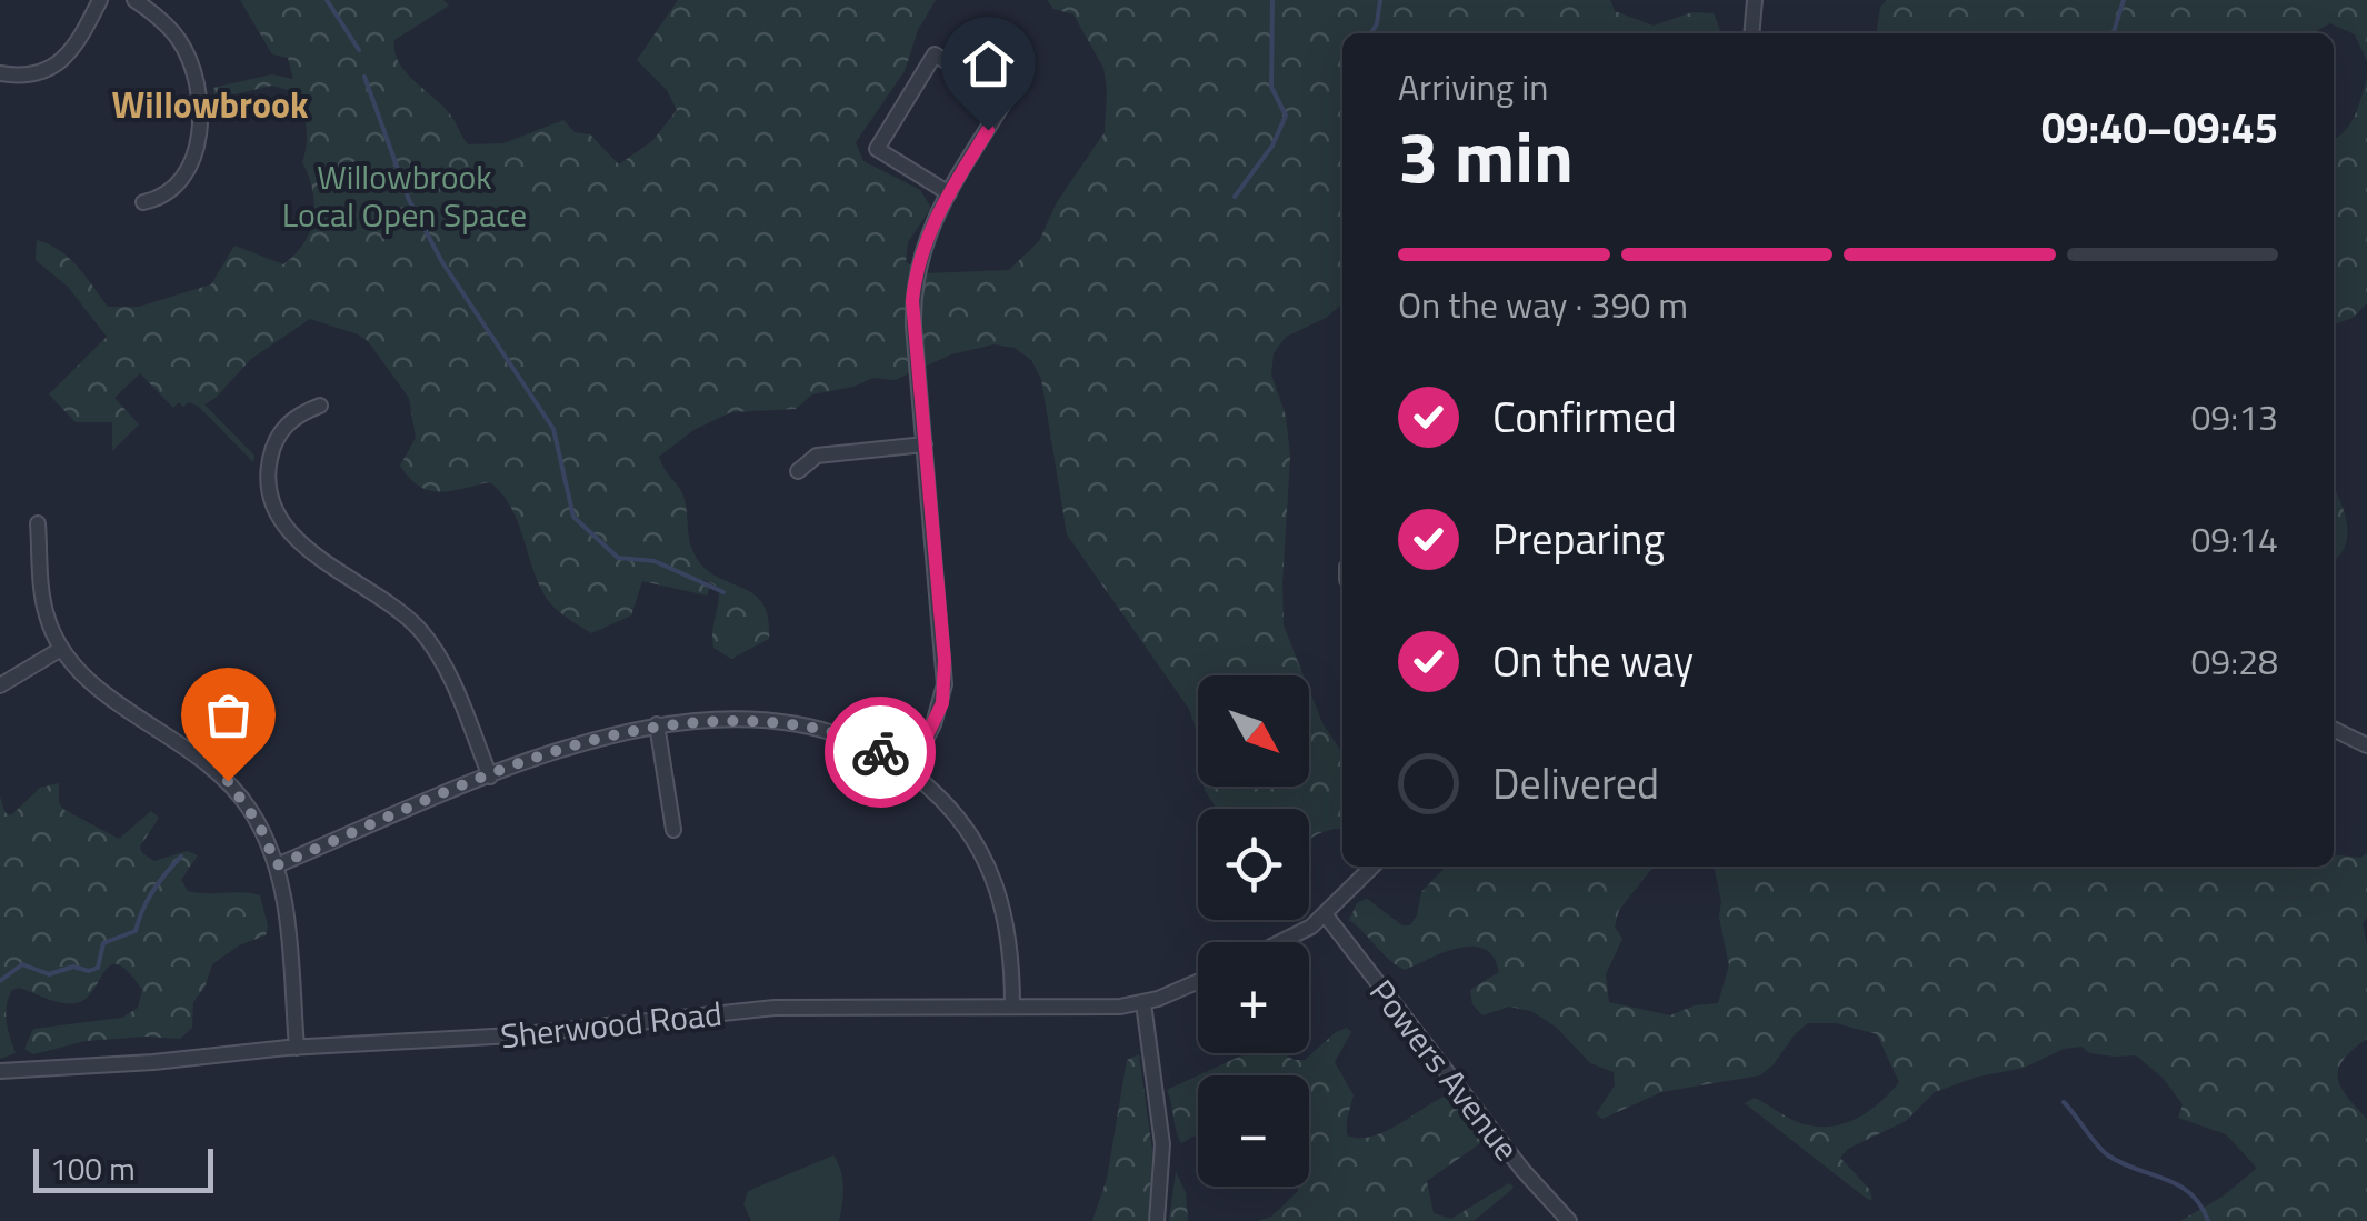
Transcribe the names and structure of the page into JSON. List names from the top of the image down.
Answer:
{
  "streets": {
    "street": ["Sherwood Road", "Powers Avenue"]
  },
  "districts": ["Willowbrook"],
  "parks": ["Willowbrook Local Open Space"],
  "scale_bar": "100 m",
  "north": "bottom right",
  "page": {
    "heading": ["3 min", "Arriving in", "09:40–09:45"],
    "bar": "On the way · 390 m",
    "list": [
      ["Confirmed", "09:13"],
      ["Preparing", "09:14"],
      ["On the way", "09:28"],
      "Delivered"
    ],
    "map_buttons": ["+", "−"],
    "scale": "100 m"
  }
}
